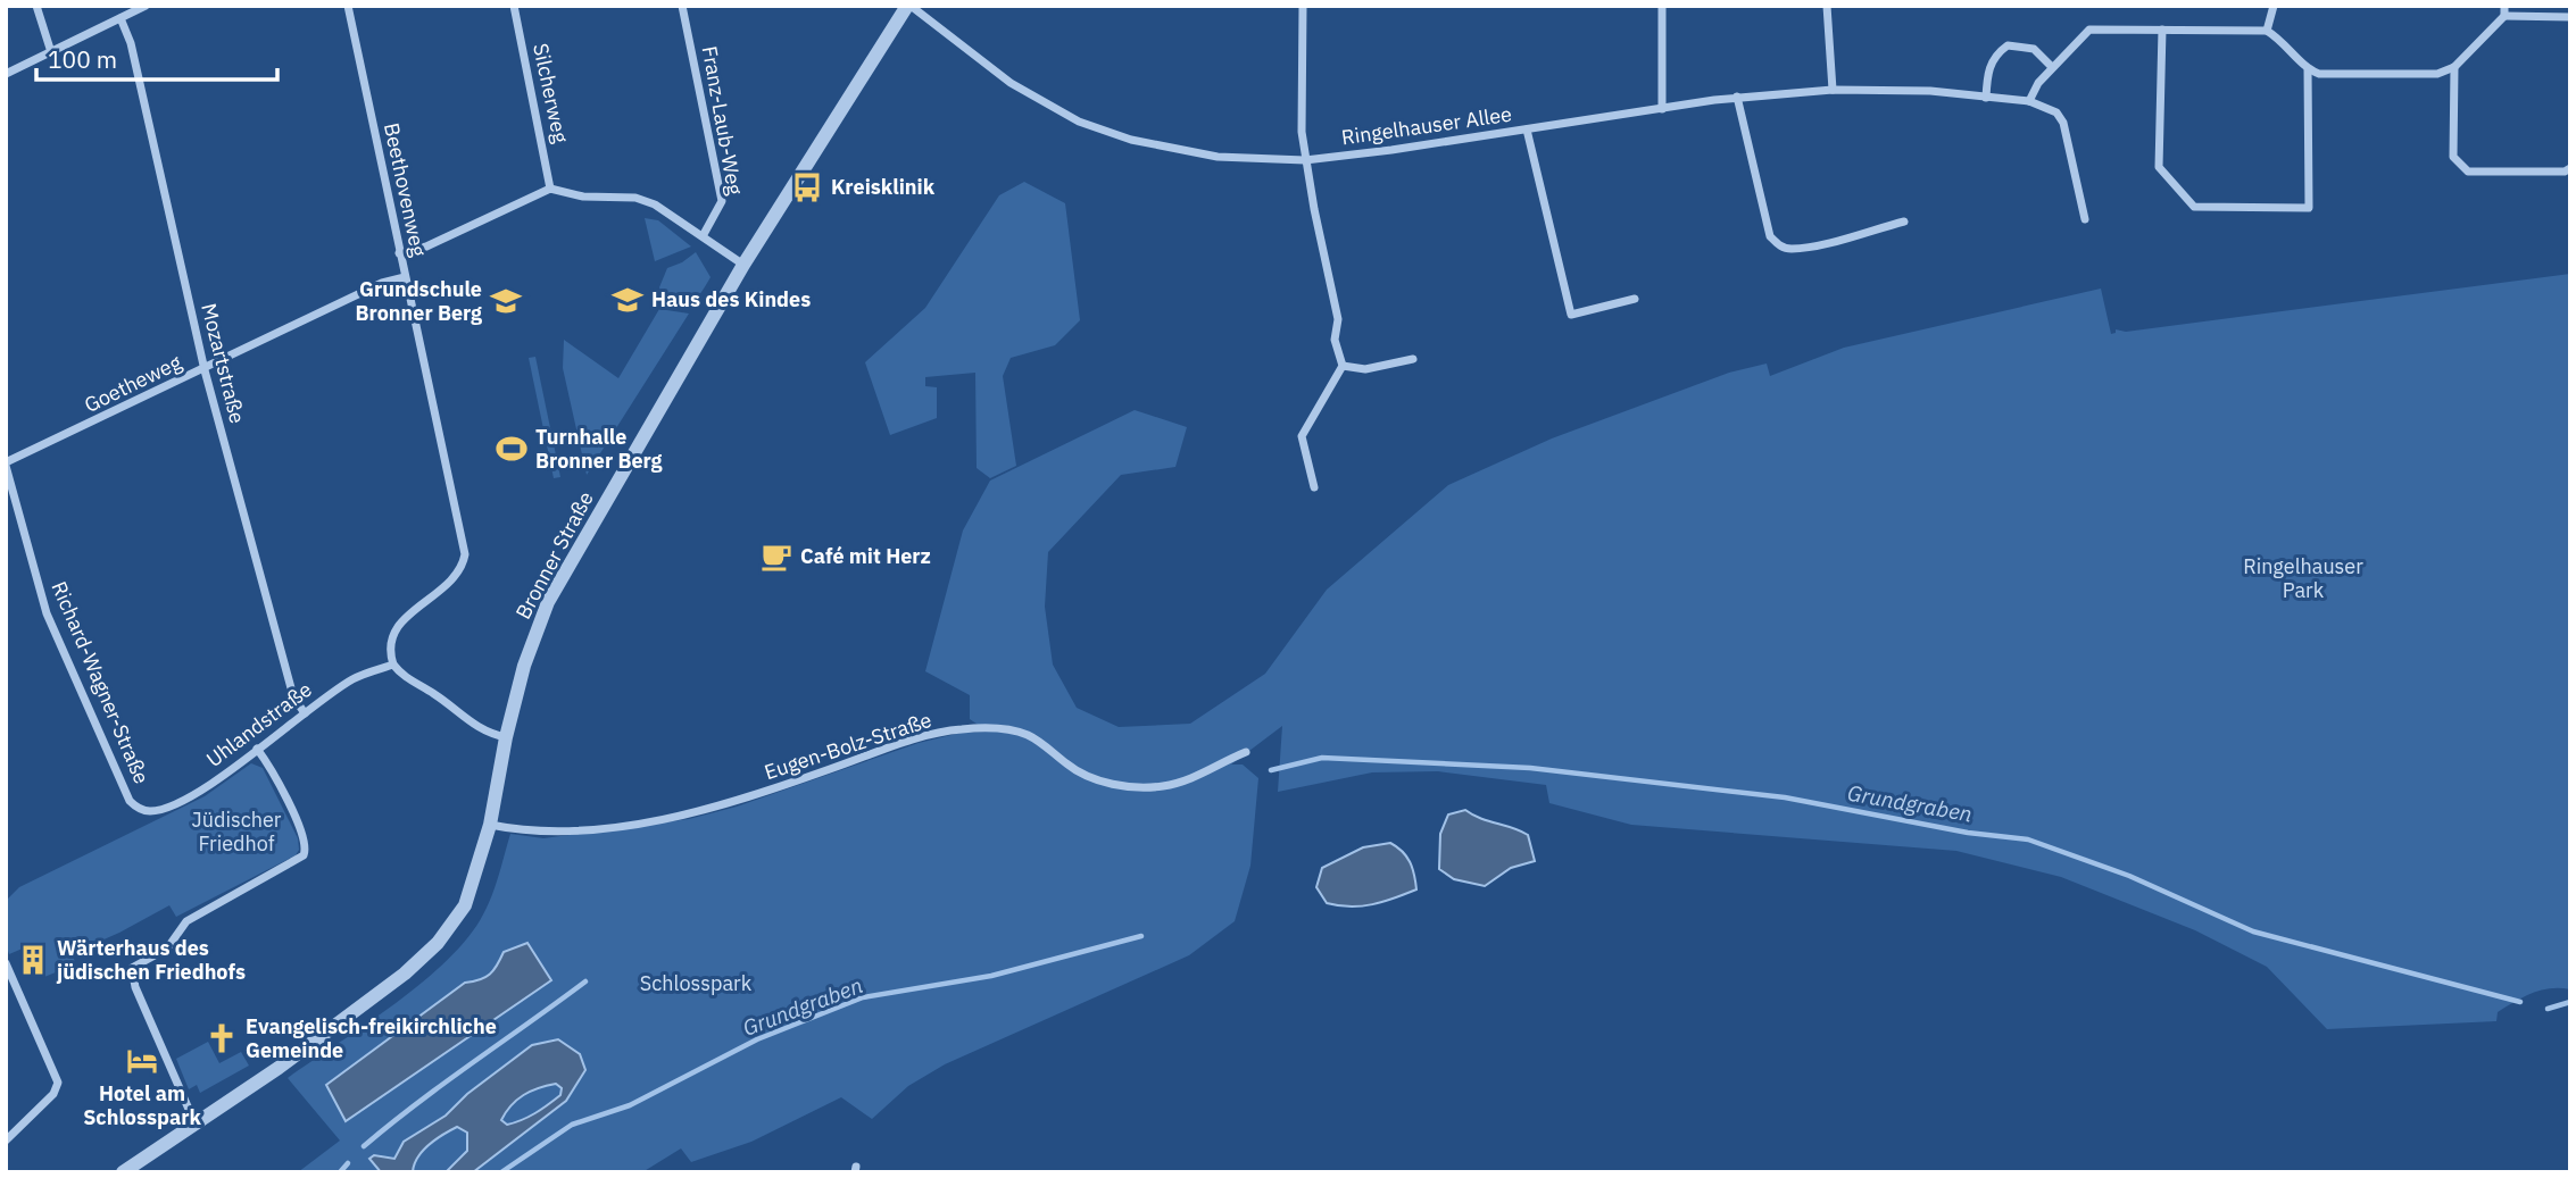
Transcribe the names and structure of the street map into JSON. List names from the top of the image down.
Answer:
{
  "streets": {
    "street": [
      "Silcherweg",
      "Franz-Laub-Weg",
      "Ringelhauser Allee",
      "Beethovenweg",
      "Mozartstraße",
      "Goetheweg",
      "Bronner Straße",
      "Richard-Wagner-Straße",
      "Uhlandstraße",
      "Eugen-Bolz-Straße"
    ]
  },
  "crossings": [
    ["Ringelhauser Allee", "Bronner Straße"],
    ["Beethovenweg", "Goetheweg"],
    ["Beethovenweg", "Uhlandstraße"],
    ["Mozartstraße", "Goetheweg"],
    ["Mozartstraße", "Uhlandstraße"],
    ["Goetheweg", "Richard-Wagner-Straße"],
    ["Bronner Straße", "Eugen-Bolz-Straße"],
    ["Richard-Wagner-Straße", "Uhlandstraße"]
  ],
  "water": ["Grundgraben"],
  "parks": ["Ringelhauser Park", "Jüdischer Friedhof", "Schlosspark"],
  "places": {
    "bus stop": ["Kreisklinik"],
    "school or university": ["Haus des Kindes", "Grundschule Bronner Berg"],
    "sports": ["Turnhalle Bronner Berg"],
    "cafe": ["Café mit Herz"],
    "building": ["Wärterhaus des jüdischen Friedhofs"],
    "church": ["Evangelisch-freikirchliche Gemeinde"],
    "hotel": ["Hotel am Schlosspark"]
  },
  "scale_bar": "100 m"
}
